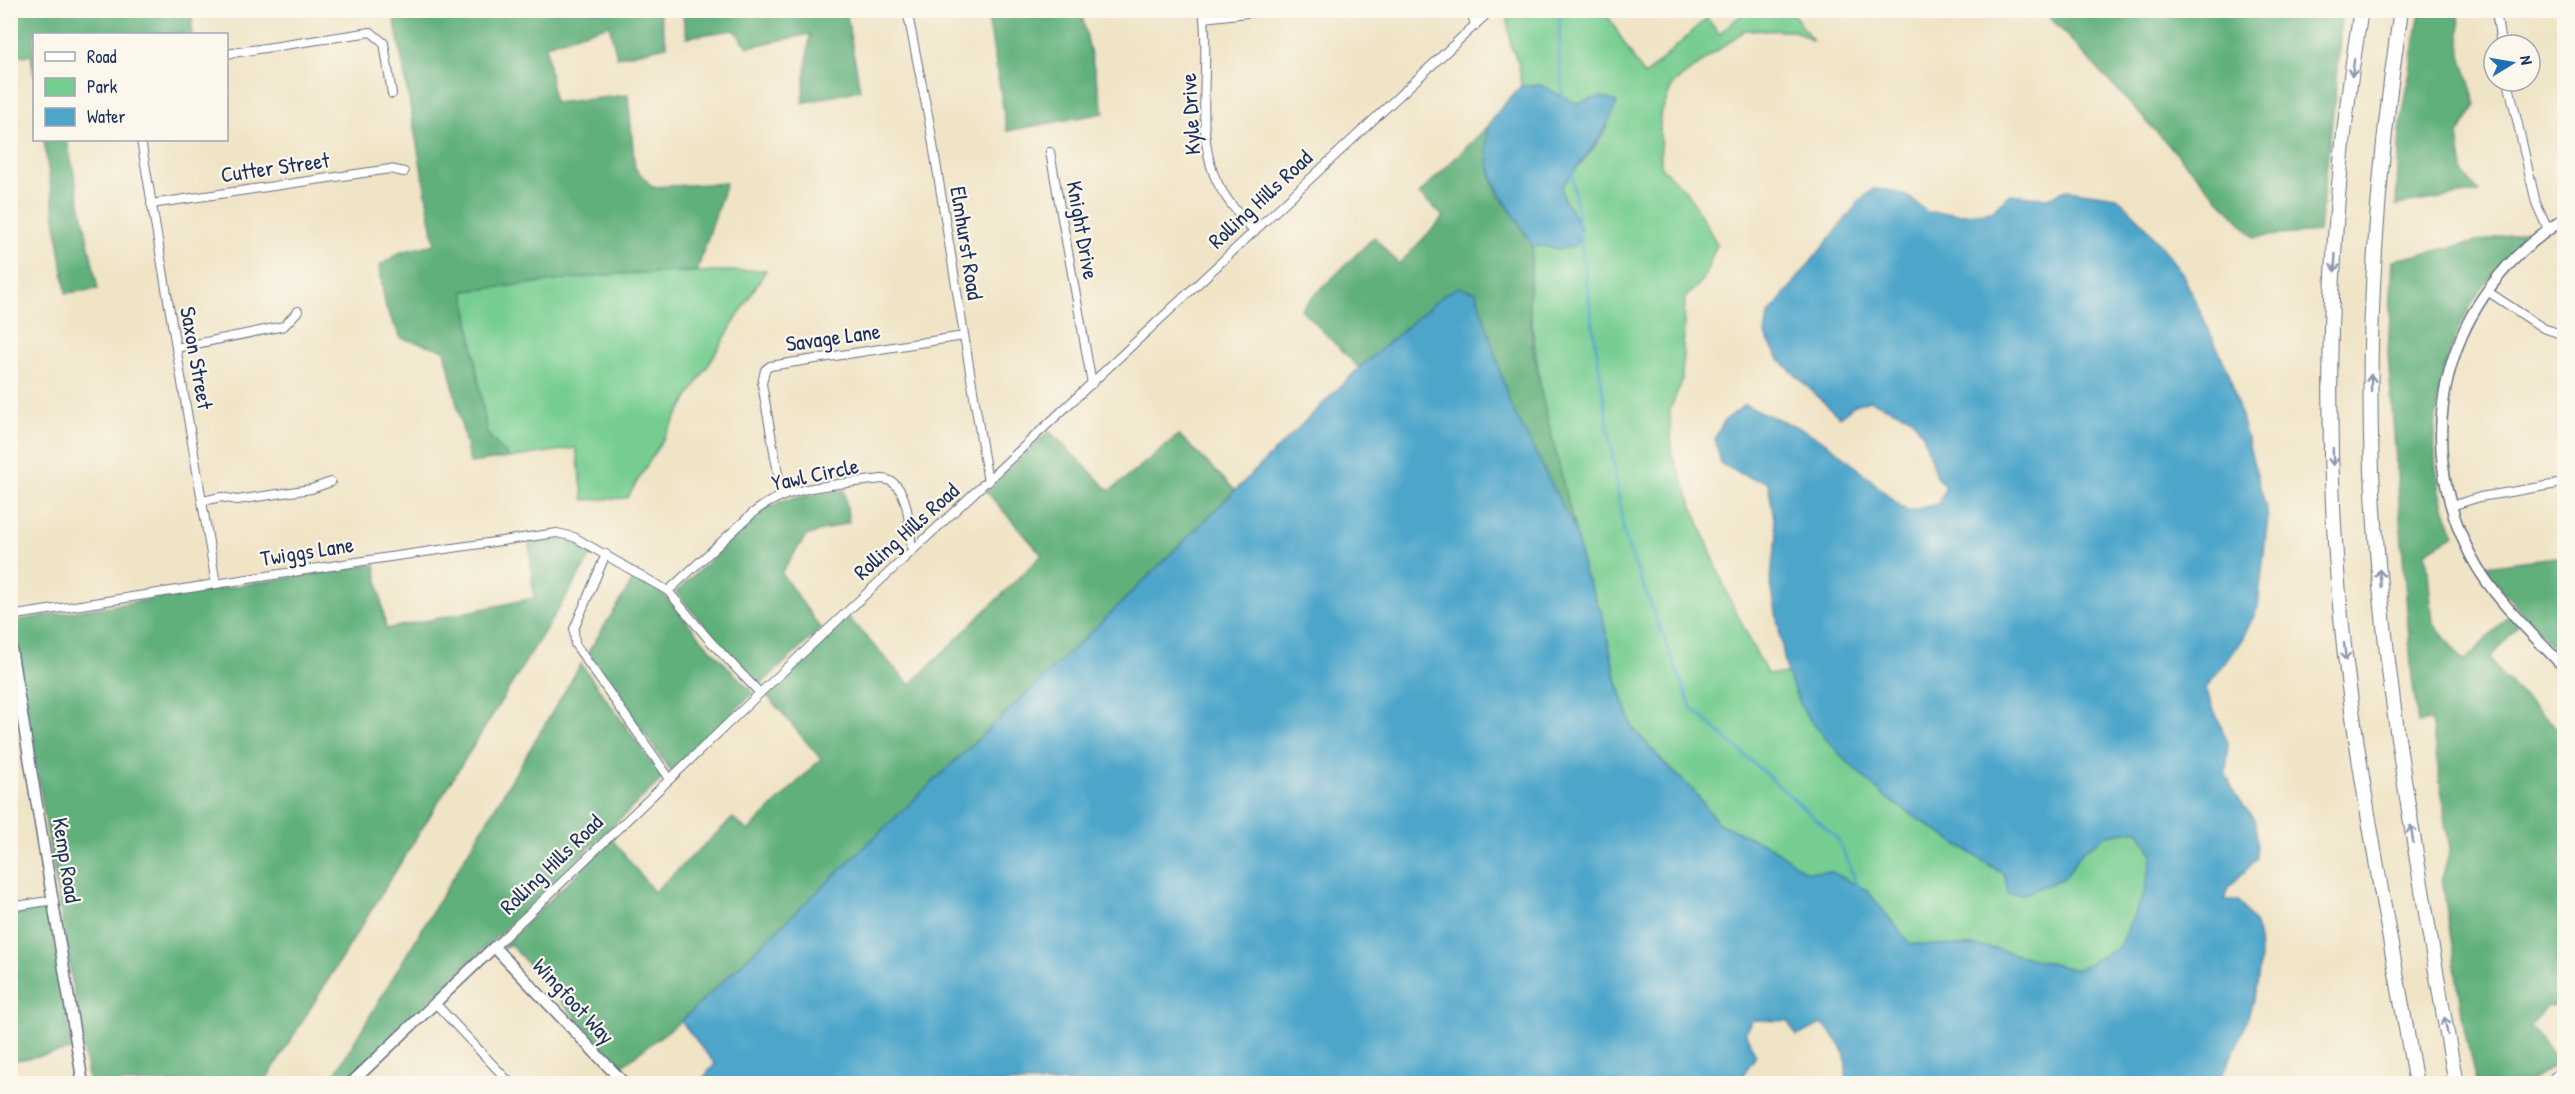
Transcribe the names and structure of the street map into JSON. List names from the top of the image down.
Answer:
{
  "streets": {
    "street": [
      "Kyle Drive",
      "Cutter Street",
      "Rolling Hills Road",
      "Knight Drive",
      "Elmhurst Road",
      "Savage Lane",
      "Saxon Street",
      "Yawl Circle",
      "Twiggs Lane",
      "Kemp Road",
      "Wingfoot Way"
    ]
  },
  "crossings": [
    ["Kyle Drive", "Rolling Hills Road"],
    ["Cutter Street", "Saxon Street"],
    ["Rolling Hills Road", "Knight Drive"],
    ["Rolling Hills Road", "Elmhurst Road"],
    ["Rolling Hills Road", "Yawl Circle"],
    ["Rolling Hills Road", "Wingfoot Way"],
    ["Elmhurst Road", "Savage Lane"],
    ["Savage Lane", "Yawl Circle"],
    ["Saxon Street", "Twiggs Lane"]
  ],
  "legend": ["Road", "Park", "Water"],
  "north": "right"
}
